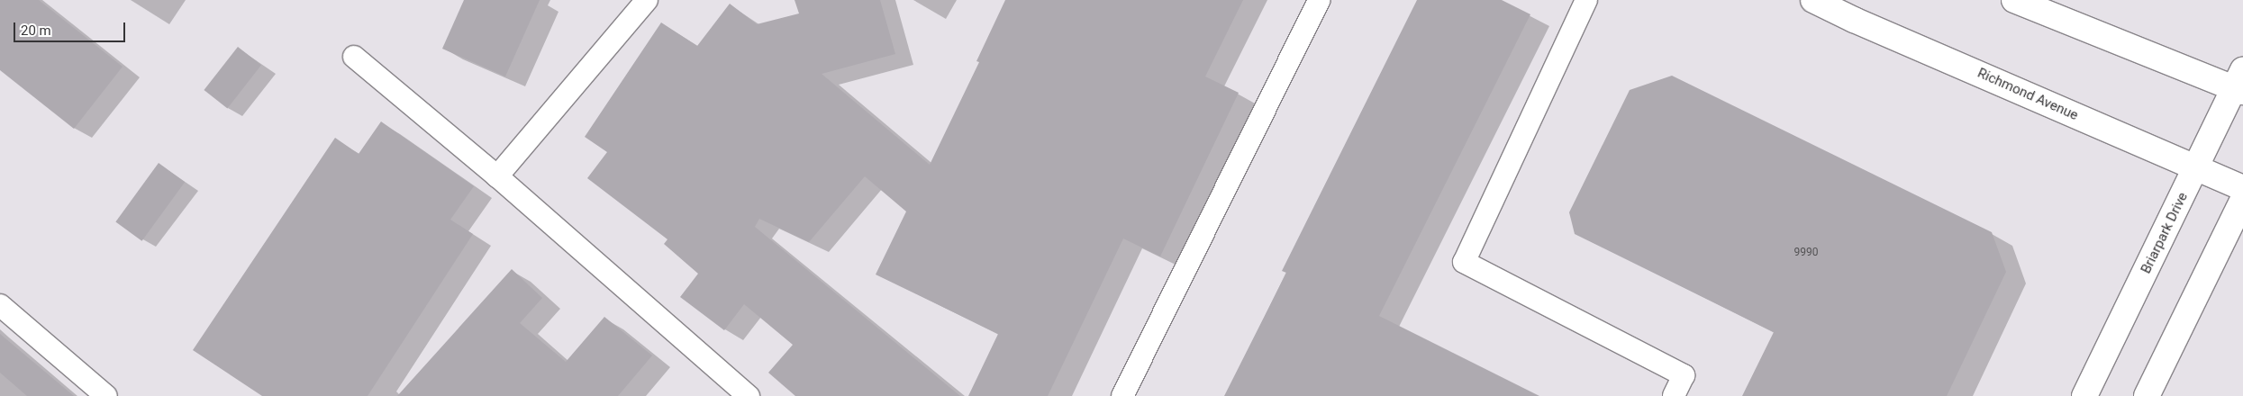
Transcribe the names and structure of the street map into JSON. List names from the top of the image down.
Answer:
{
  "streets": {
    "main road": ["Richmond Avenue", "Briarpark Drive"]
  },
  "crossings": [
    ["Richmond Avenue", "Briarpark Drive"]
  ],
  "house_numbers": ["9990"],
  "scale_bar": "20 m"
}
